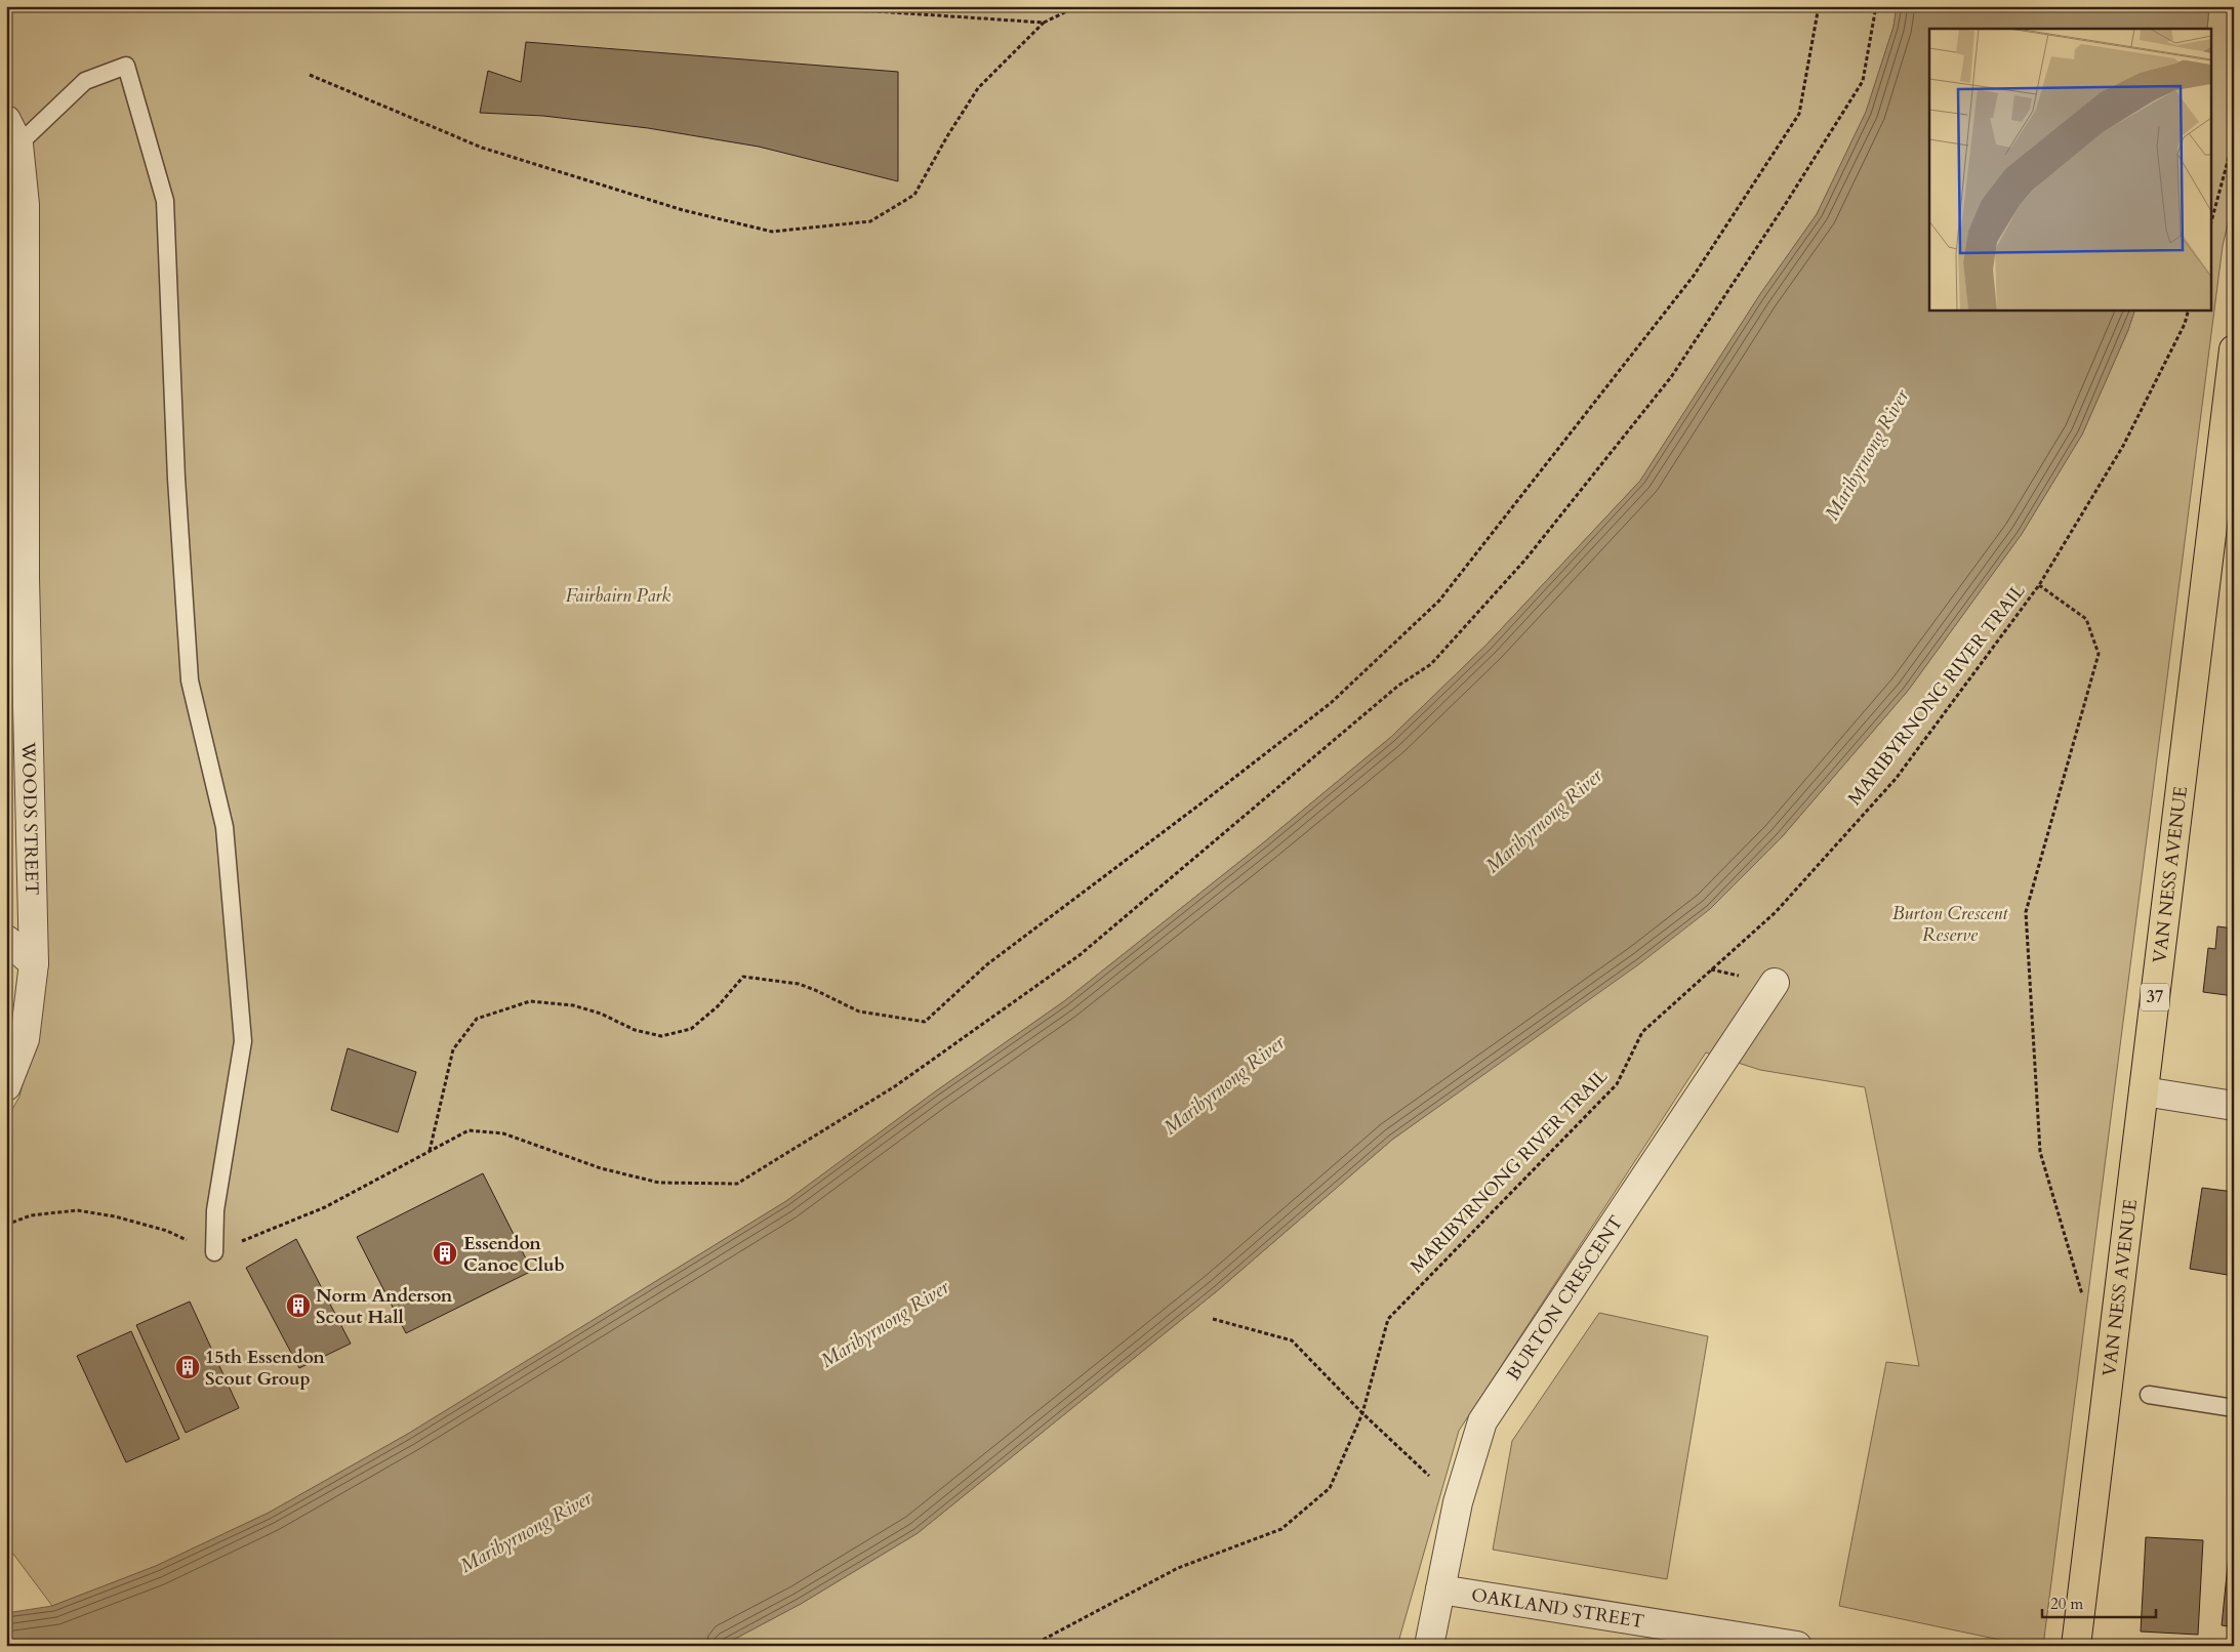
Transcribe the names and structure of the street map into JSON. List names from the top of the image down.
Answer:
{
  "streets": {
    "main road": ["VAN NESS AVENUE", "37"],
    "street": ["WOODS STREET", "BURTON CRESCENT", "OAKLAND STREET"],
    "path": ["MARIBYRNONG RIVER TRAIL"]
  },
  "crossings": [
    ["BURTON CRESCENT", "OAKLAND STREET"]
  ],
  "water": ["Maribyrnong River"],
  "parks": ["Fairbairn Park", "Burton Crescent Reserve"],
  "places": {
    "building": ["Essendon Canoe Club", "Norm Anderson Scout Hall", "15th Essendon Scout Group"]
  },
  "scale_bar": "20 m"
}
